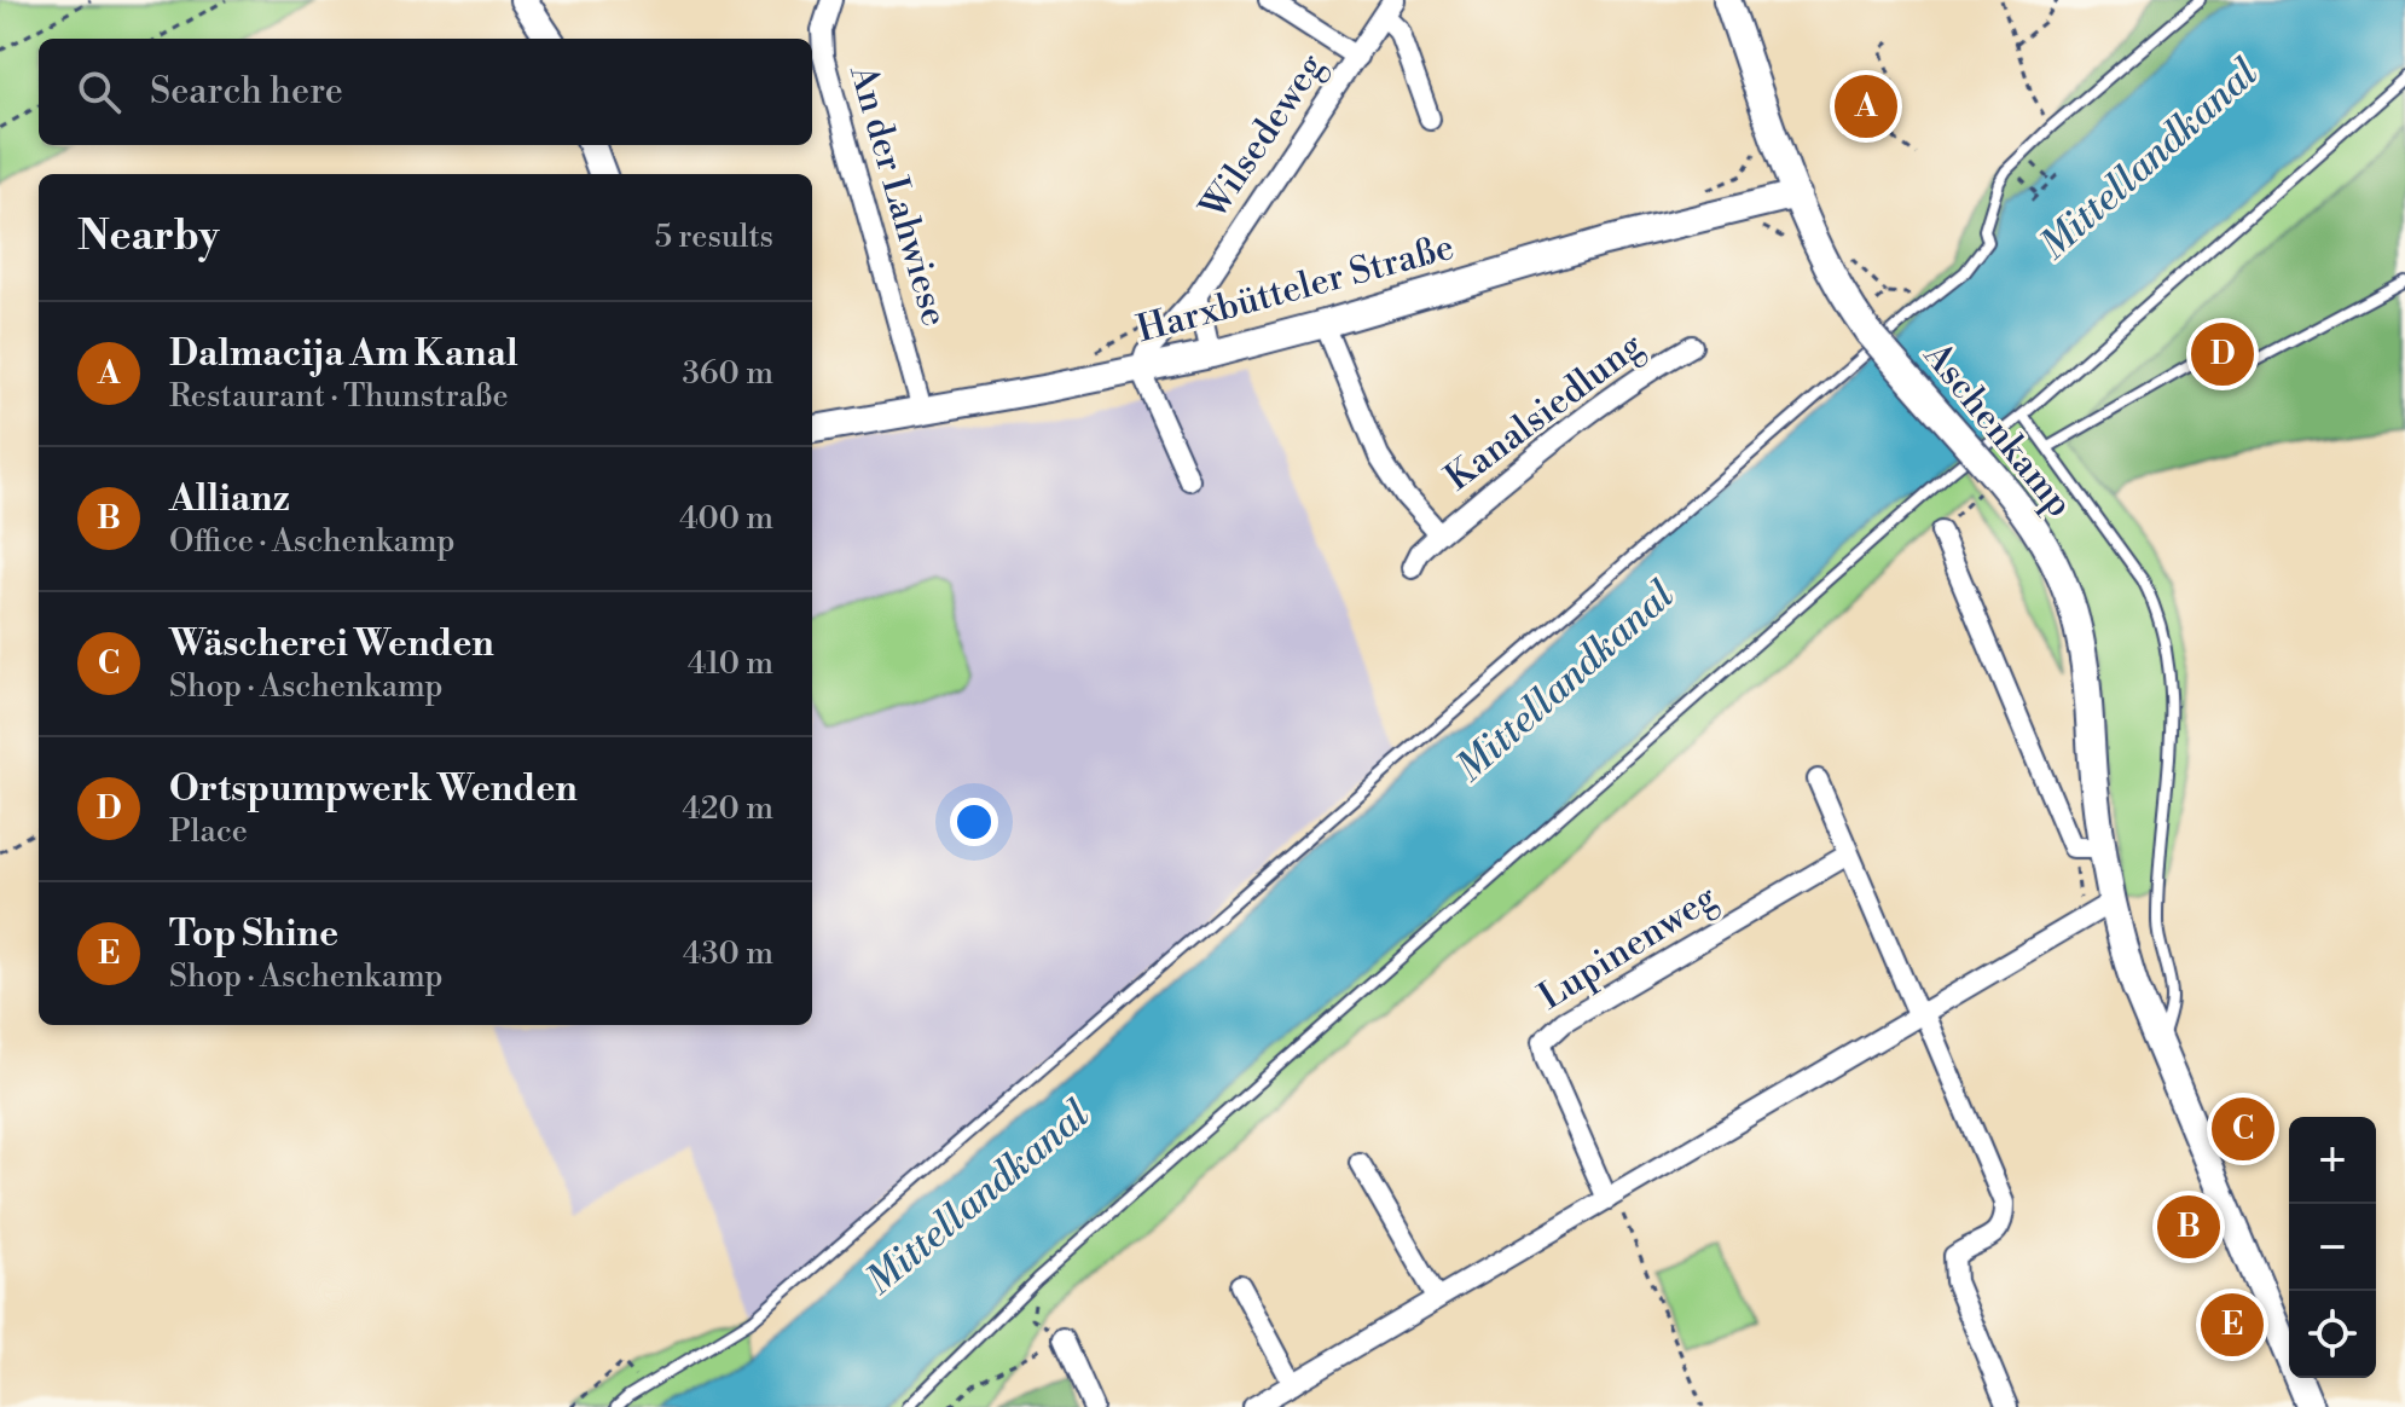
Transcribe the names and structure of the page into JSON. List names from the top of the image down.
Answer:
{
  "streets": {
    "street": [
      "Wilsedeweg",
      "An der Lahwiese",
      "Harxbütteler Straße",
      "Kanalsiedlung",
      "Aschenkamp",
      "Lupinenweg"
    ]
  },
  "crossings": [
    ["Wilsedeweg", "Harxbütteler Straße"],
    ["An der Lahwiese", "Harxbütteler Straße"],
    ["Harxbütteler Straße", "Kanalsiedlung"],
    ["Harxbütteler Straße", "Aschenkamp"]
  ],
  "water": ["Mittellandkanal"],
  "page": {
    "search": "Search here",
    "pins": [
      "A",
      "D",
      "C",
      "B",
      "E"
    ],
    "heading": ["Nearby", "5 results"],
    "list": [
      {
        "mark": "A",
        "name": "Dalmacija Am Kanal",
        "note": "Restaurant · Thunstraße",
        "value": "360 m"
      },
      {
        "mark": "B",
        "name": "Allianz",
        "note": "Office · Aschenkamp",
        "value": "400 m"
      },
      {
        "mark": "C",
        "name": "Wäscherei Wenden",
        "note": "Shop · Aschenkamp",
        "value": "410 m"
      },
      {
        "mark": "D",
        "name": "Ortspumpwerk Wenden",
        "note": "Place",
        "value": "420 m"
      },
      {
        "mark": "E",
        "name": "Top Shine",
        "note": "Shop · Aschenkamp",
        "value": "430 m"
      }
    ],
    "map_buttons": ["+", "−"]
  }
}
